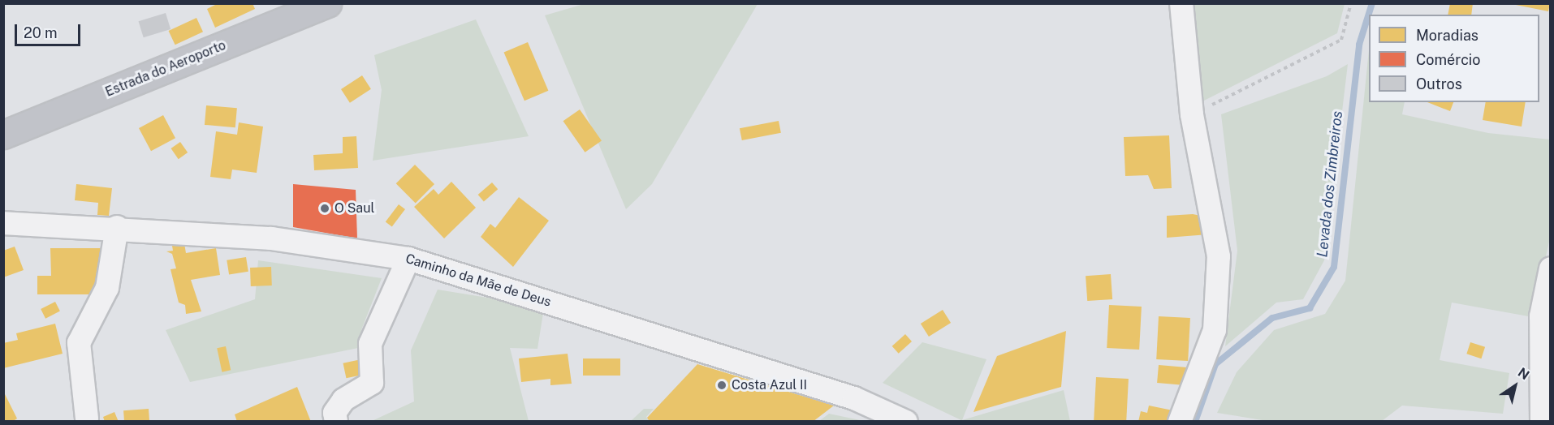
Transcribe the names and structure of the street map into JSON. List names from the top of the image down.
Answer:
{
  "streets": {
    "main road": ["Estrada do Aeroporto"],
    "street": ["Caminho da Mãe de Deus"]
  },
  "water": ["Levada dos Zimbreiros"],
  "places": ["O Saul", "Costa Azul II"],
  "legend": ["Moradias", "Comércio", "Outros"],
  "scale_bar": "20 m",
  "north": "top right"
}
